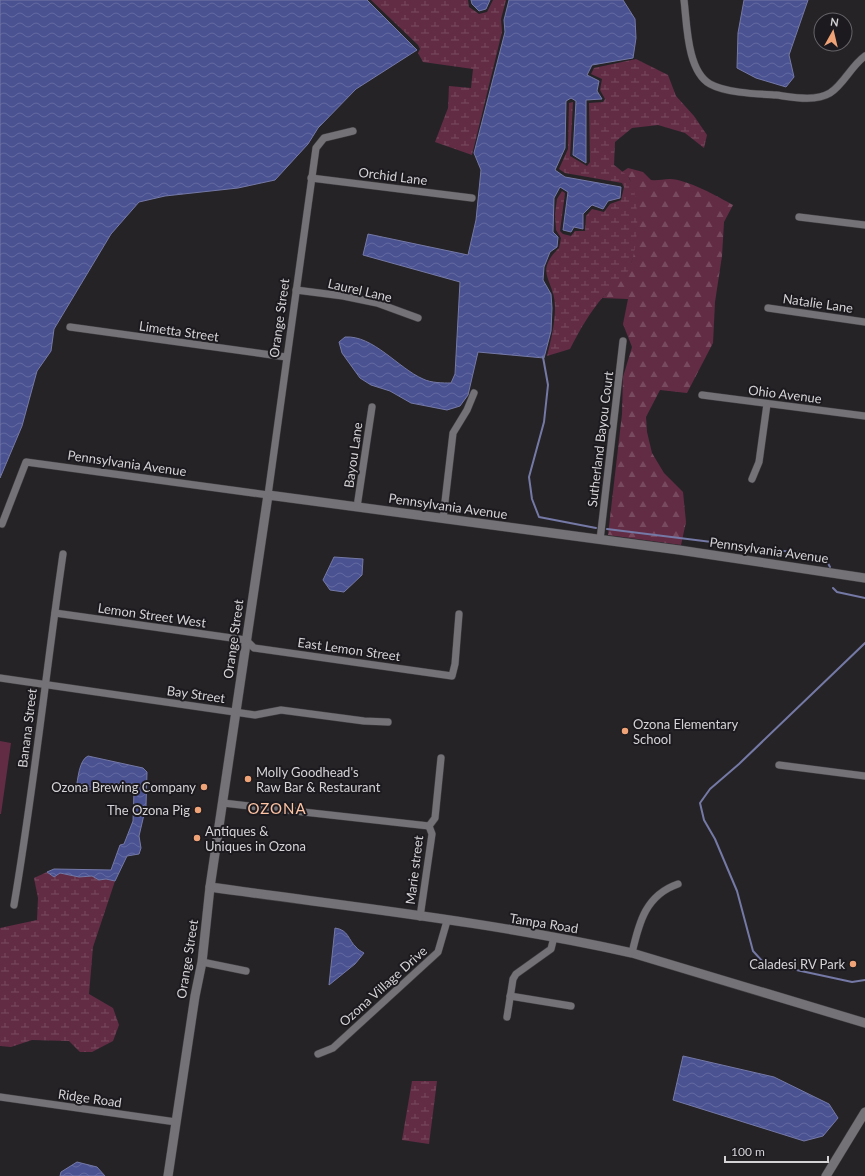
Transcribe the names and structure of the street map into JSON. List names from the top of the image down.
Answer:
{
  "streets": {
    "street": [
      "Orchid Lane",
      "Laurel Lane",
      "Natalie Lane",
      "Orange Street",
      "Limetta Street",
      "Ohio Avenue",
      "Sutherland Bayou Court",
      "Bayou Lane",
      "Pennsylvania Avenue",
      "Lemon Street West",
      "East Lemon Street",
      "Bay Street",
      "Banana Street",
      "Marie street",
      "Tampa Road",
      "Ozona Village Drive",
      "Ridge Road"
    ]
  },
  "crossings": [
    ["Orchid Lane", "Orange Street"],
    ["Laurel Lane", "Orange Street"],
    ["Orange Street", "Limetta Street"],
    ["Orange Street", "Pennsylvania Avenue"],
    ["Orange Street", "Lemon Street West"],
    ["Orange Street", "East Lemon Street"],
    ["Orange Street", "Bay Street"],
    ["Orange Street", "Tampa Road"],
    ["Orange Street", "Ridge Road"],
    ["Sutherland Bayou Court", "Pennsylvania Avenue"],
    ["Bayou Lane", "Pennsylvania Avenue"],
    ["Lemon Street West", "East Lemon Street"],
    ["Lemon Street West", "Banana Street"],
    ["Bay Street", "Banana Street"],
    ["Marie street", "Tampa Road"],
    ["Tampa Road", "Ozona Village Drive"]
  ],
  "districts": ["OZONA"],
  "places": [
    "Ozona Elementary School",
    "Molly Goodhead's Raw Bar & Restaurant",
    "Ozona Brewing Company",
    "The Ozona Pig",
    "Antiques & Uniques in Ozona",
    "Caladesi RV Park"
  ],
  "scale_bar": "100 m",
  "north": "top"
}
